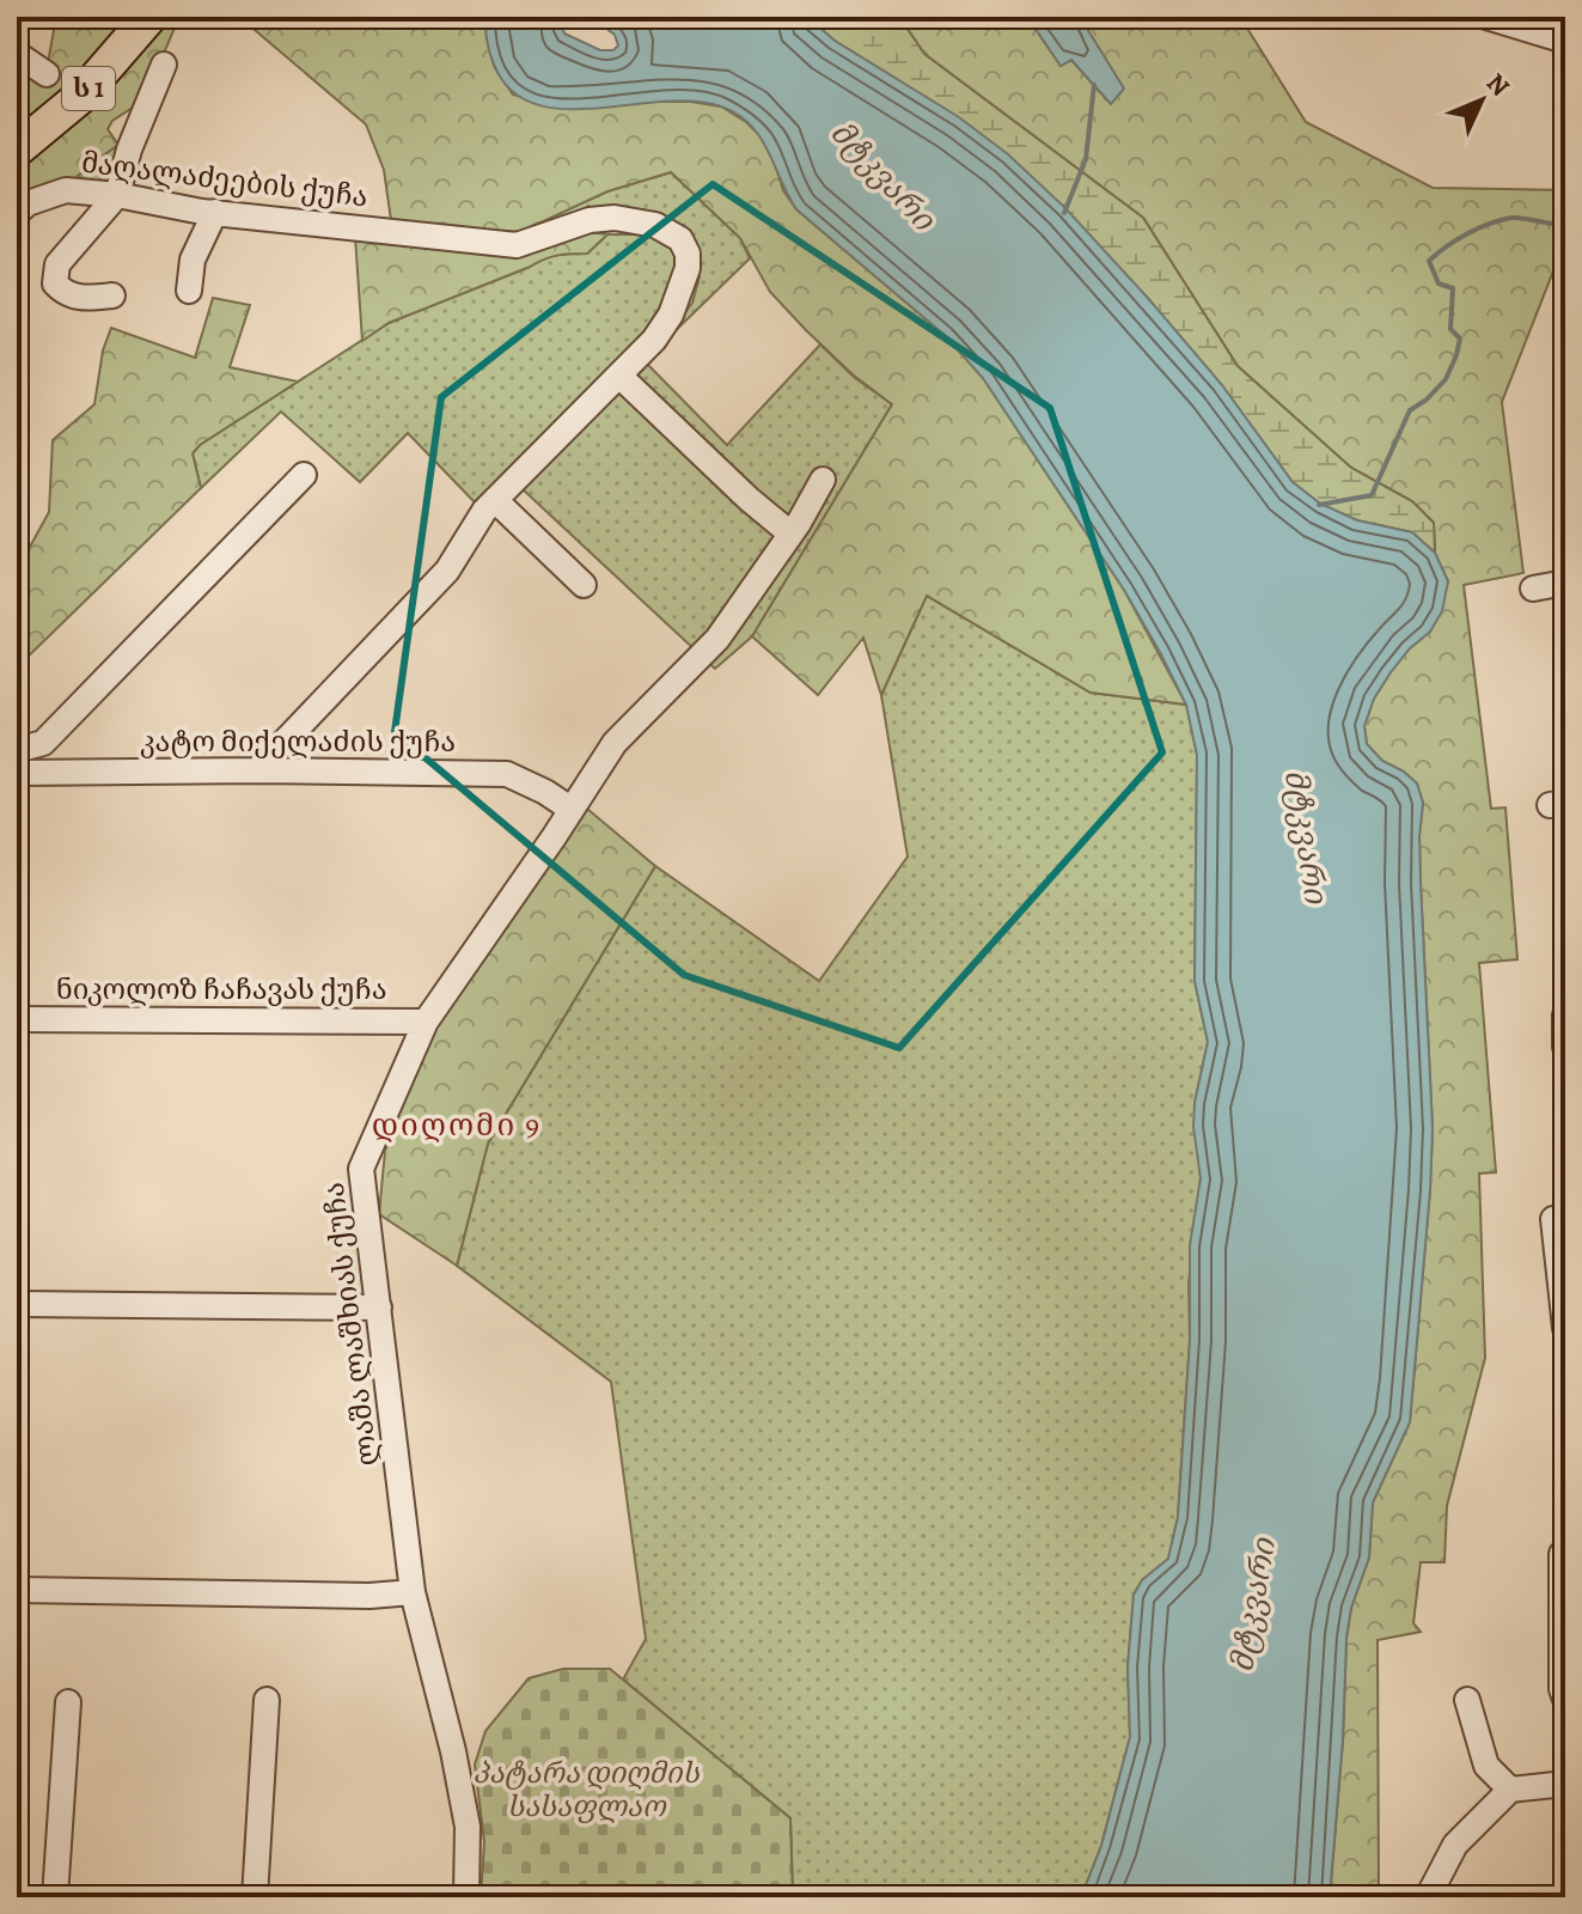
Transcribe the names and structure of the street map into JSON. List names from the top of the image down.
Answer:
{
  "streets": {
    "highway": ["ს 1"],
    "street": [
      "მაღალაძეების ქუჩა",
      "კატო მიქელაძის ქუჩა",
      "ნიკოლოზ ჩაჩავას ქუჩა",
      "ლაშა ლაშხიას ქუჩა"
    ]
  },
  "crossings": [
    ["კატო მიქელაძის ქუჩა", "ლაშა ლაშხიას ქუჩა"],
    ["ნიკოლოზ ჩაჩავას ქუჩა", "ლაშა ლაშხიას ქუჩა"]
  ],
  "districts": ["დიღომი 9"],
  "water": ["მტკვარი"],
  "parks": ["პატარა დიღმის სასაფლაო"],
  "north": "top right"
}
